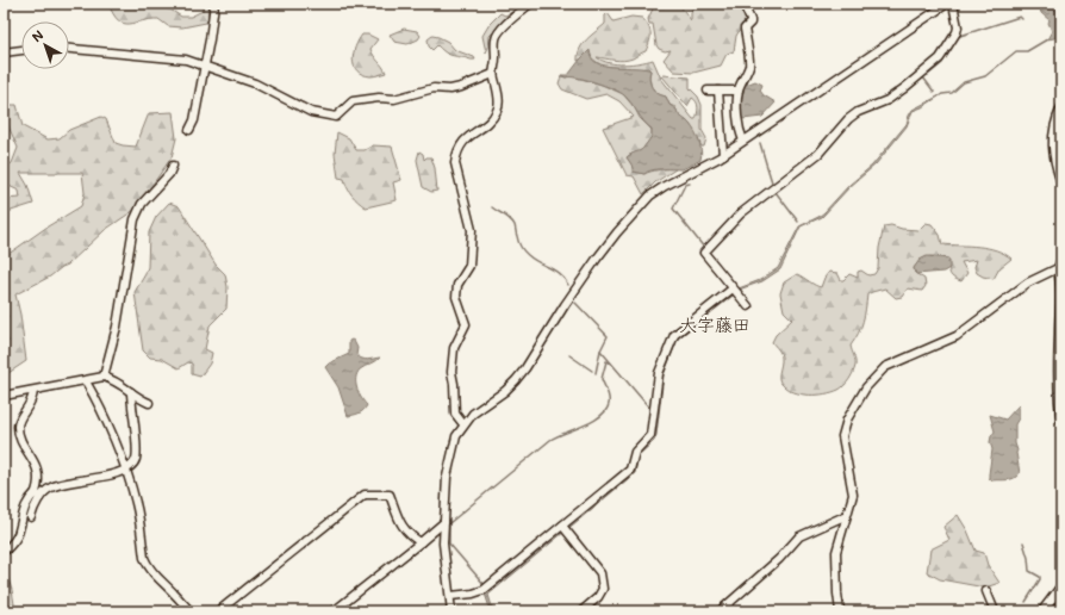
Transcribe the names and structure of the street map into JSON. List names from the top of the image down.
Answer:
{
  "districts": ["大字藤田"],
  "north": "top left"
}
